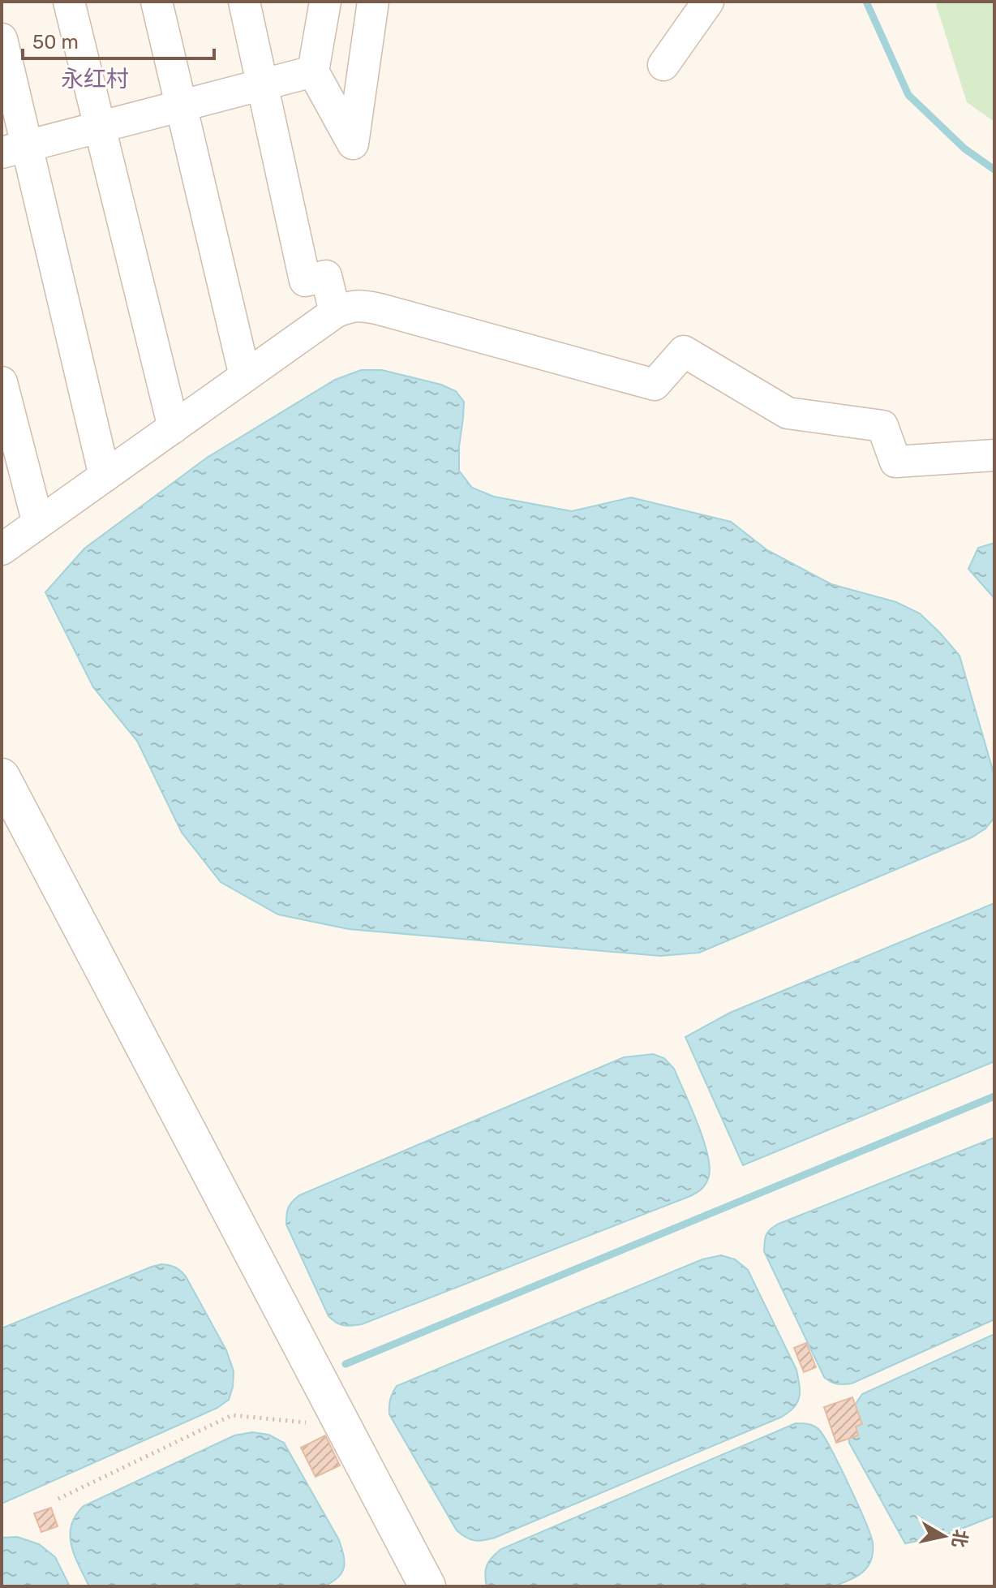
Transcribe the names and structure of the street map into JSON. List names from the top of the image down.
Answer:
{
  "districts": ["永红村"],
  "scale_bar": "50 m",
  "north": "right"
}
